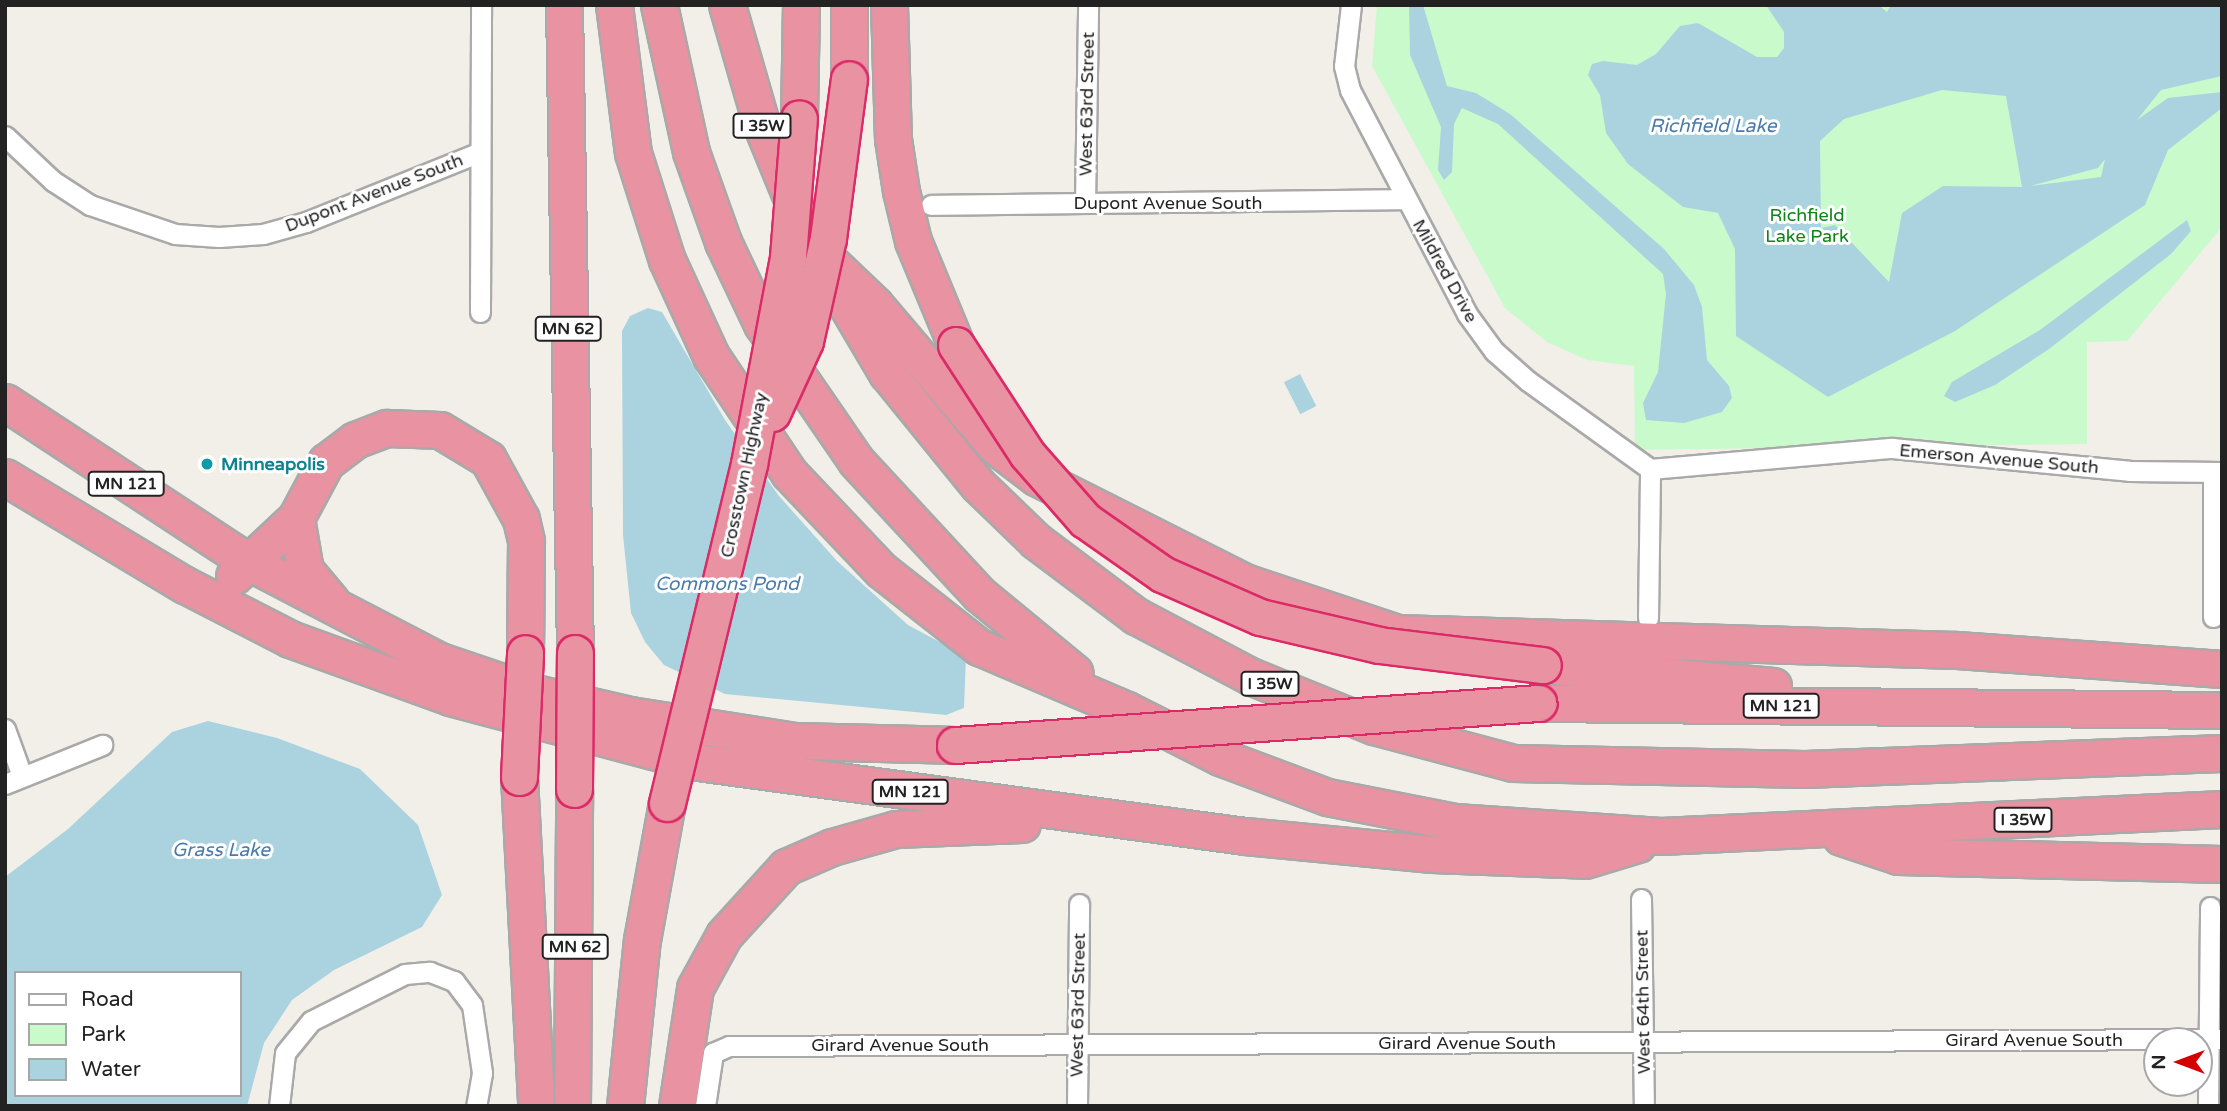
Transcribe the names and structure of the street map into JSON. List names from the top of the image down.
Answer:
{
  "streets": {
    "highway": [
      "I 35W",
      "MN 62",
      "Crosstown Highway",
      "MN 121"
    ],
    "street": [
      "West 63rd Street",
      "Dupont Avenue South",
      "Mildred Drive",
      "Emerson Avenue South",
      "West 64th Street",
      "Girard Avenue South"
    ]
  },
  "crossings": [
    ["West 63rd Street", "Dupont Avenue South"],
    ["West 63rd Street", "Girard Avenue South"],
    ["I 35W", "MN 121"],
    ["Dupont Avenue South", "Mildred Drive"],
    ["Mildred Drive", "Emerson Avenue South"],
    ["West 64th Street", "Girard Avenue South"]
  ],
  "water": ["Richfield Lake", "Commons Pond", "Grass Lake"],
  "parks": ["Richfield Lake Park"],
  "places": ["Minneapolis"],
  "legend": ["Road", "Park", "Water"],
  "north": "left"
}
